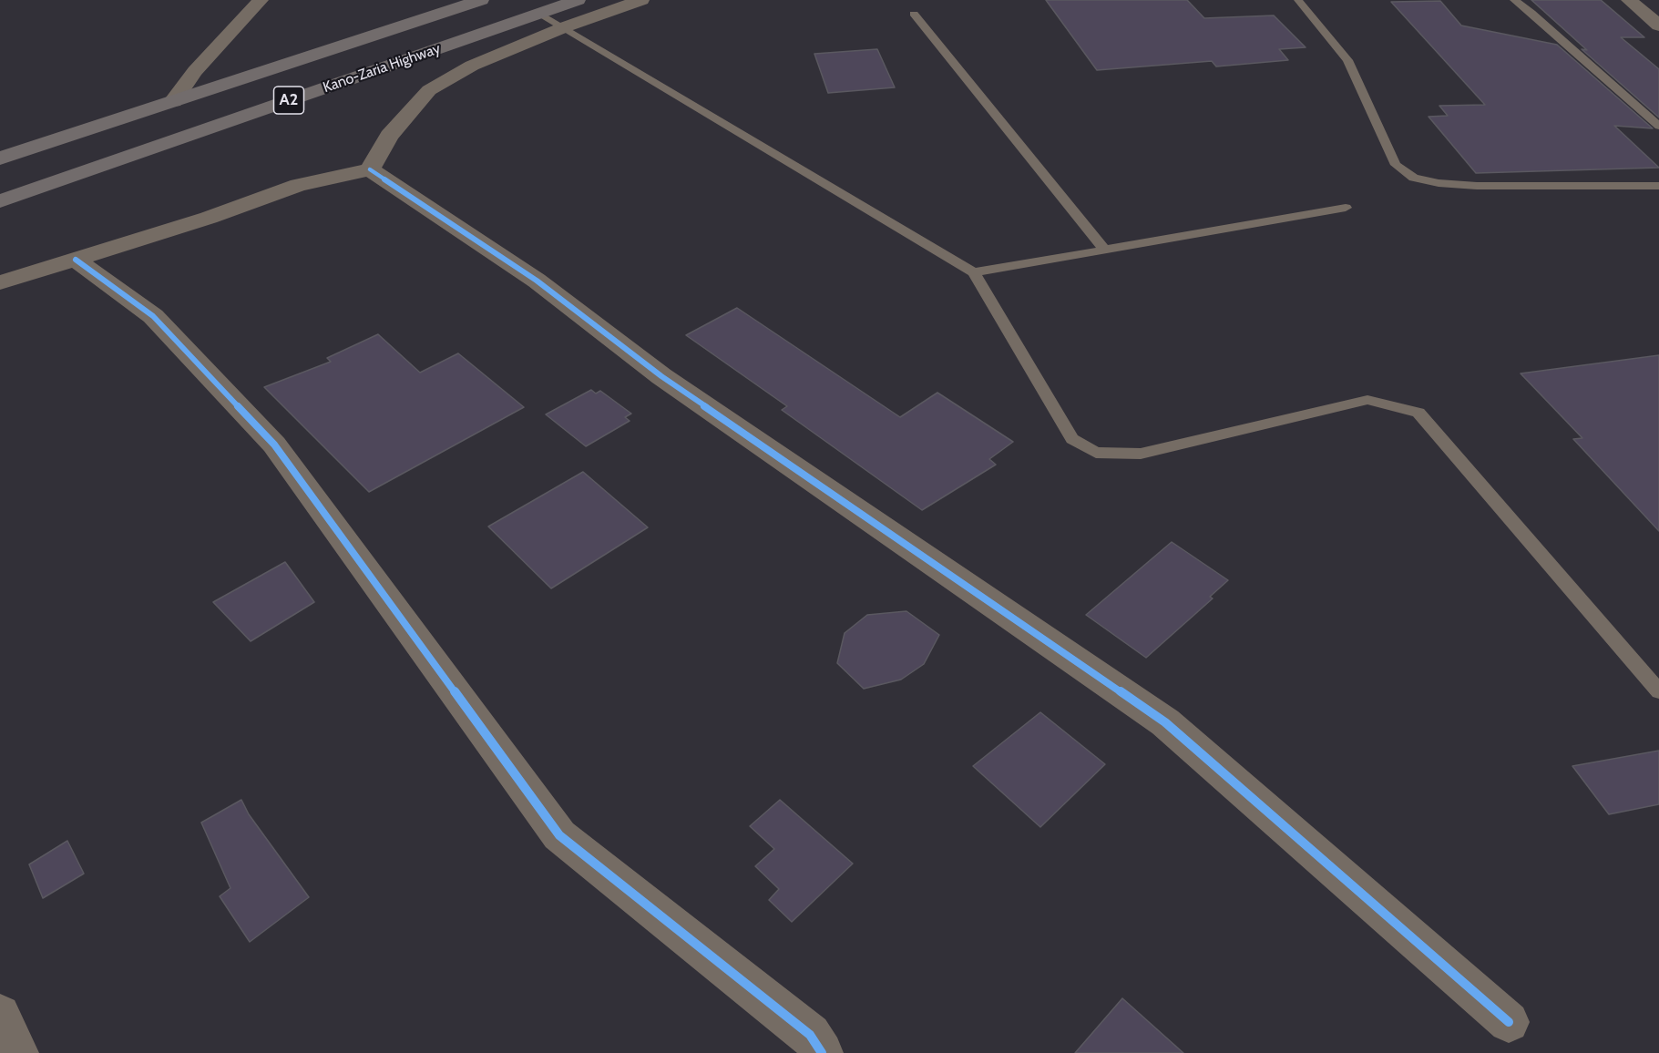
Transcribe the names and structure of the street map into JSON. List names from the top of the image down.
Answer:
{
  "streets": {
    "highway": ["Kano-Zaria Highway", "A2"]
  }
}
